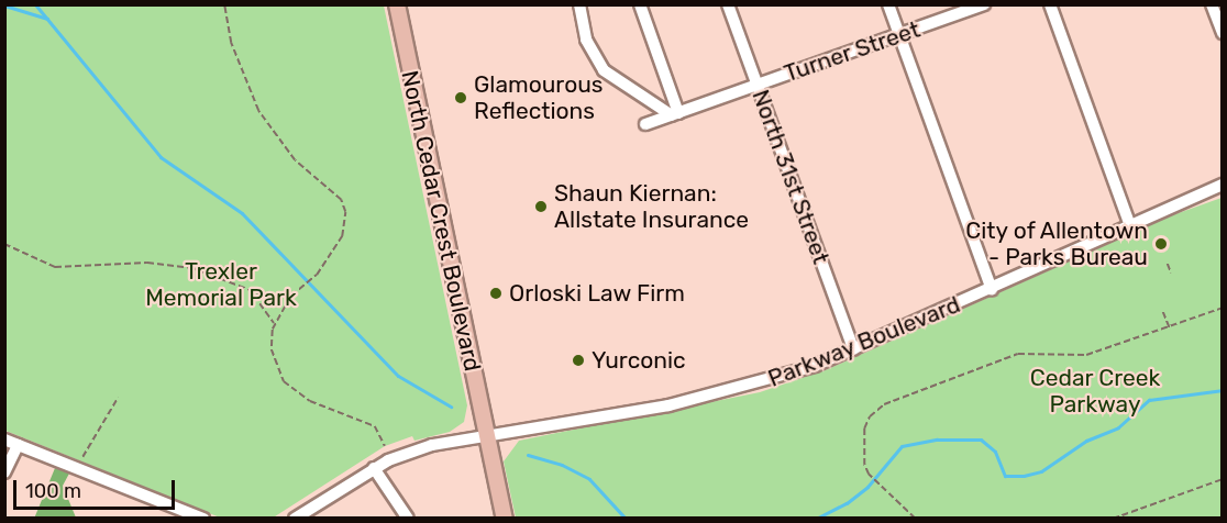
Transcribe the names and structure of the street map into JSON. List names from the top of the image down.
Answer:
{
  "streets": {
    "main road": ["North Cedar Crest Boulevard"],
    "street": ["Turner Street", "North 31st Street", "Parkway Boulevard"]
  },
  "crossings": [
    ["Turner Street", "North 31st Street"],
    ["North 31st Street", "Parkway Boulevard"],
    ["North Cedar Crest Boulevard", "Parkway Boulevard"]
  ],
  "parks": ["Trexler Memorial Park", "Cedar Creek Parkway"],
  "places": [
    "Glamourous Reflections",
    "Shaun Kiernan: Allstate Insurance",
    "City of Allentown - Parks Bureau",
    "Orloski Law Firm",
    "Yurconic"
  ],
  "scale_bar": "100 m"
}
